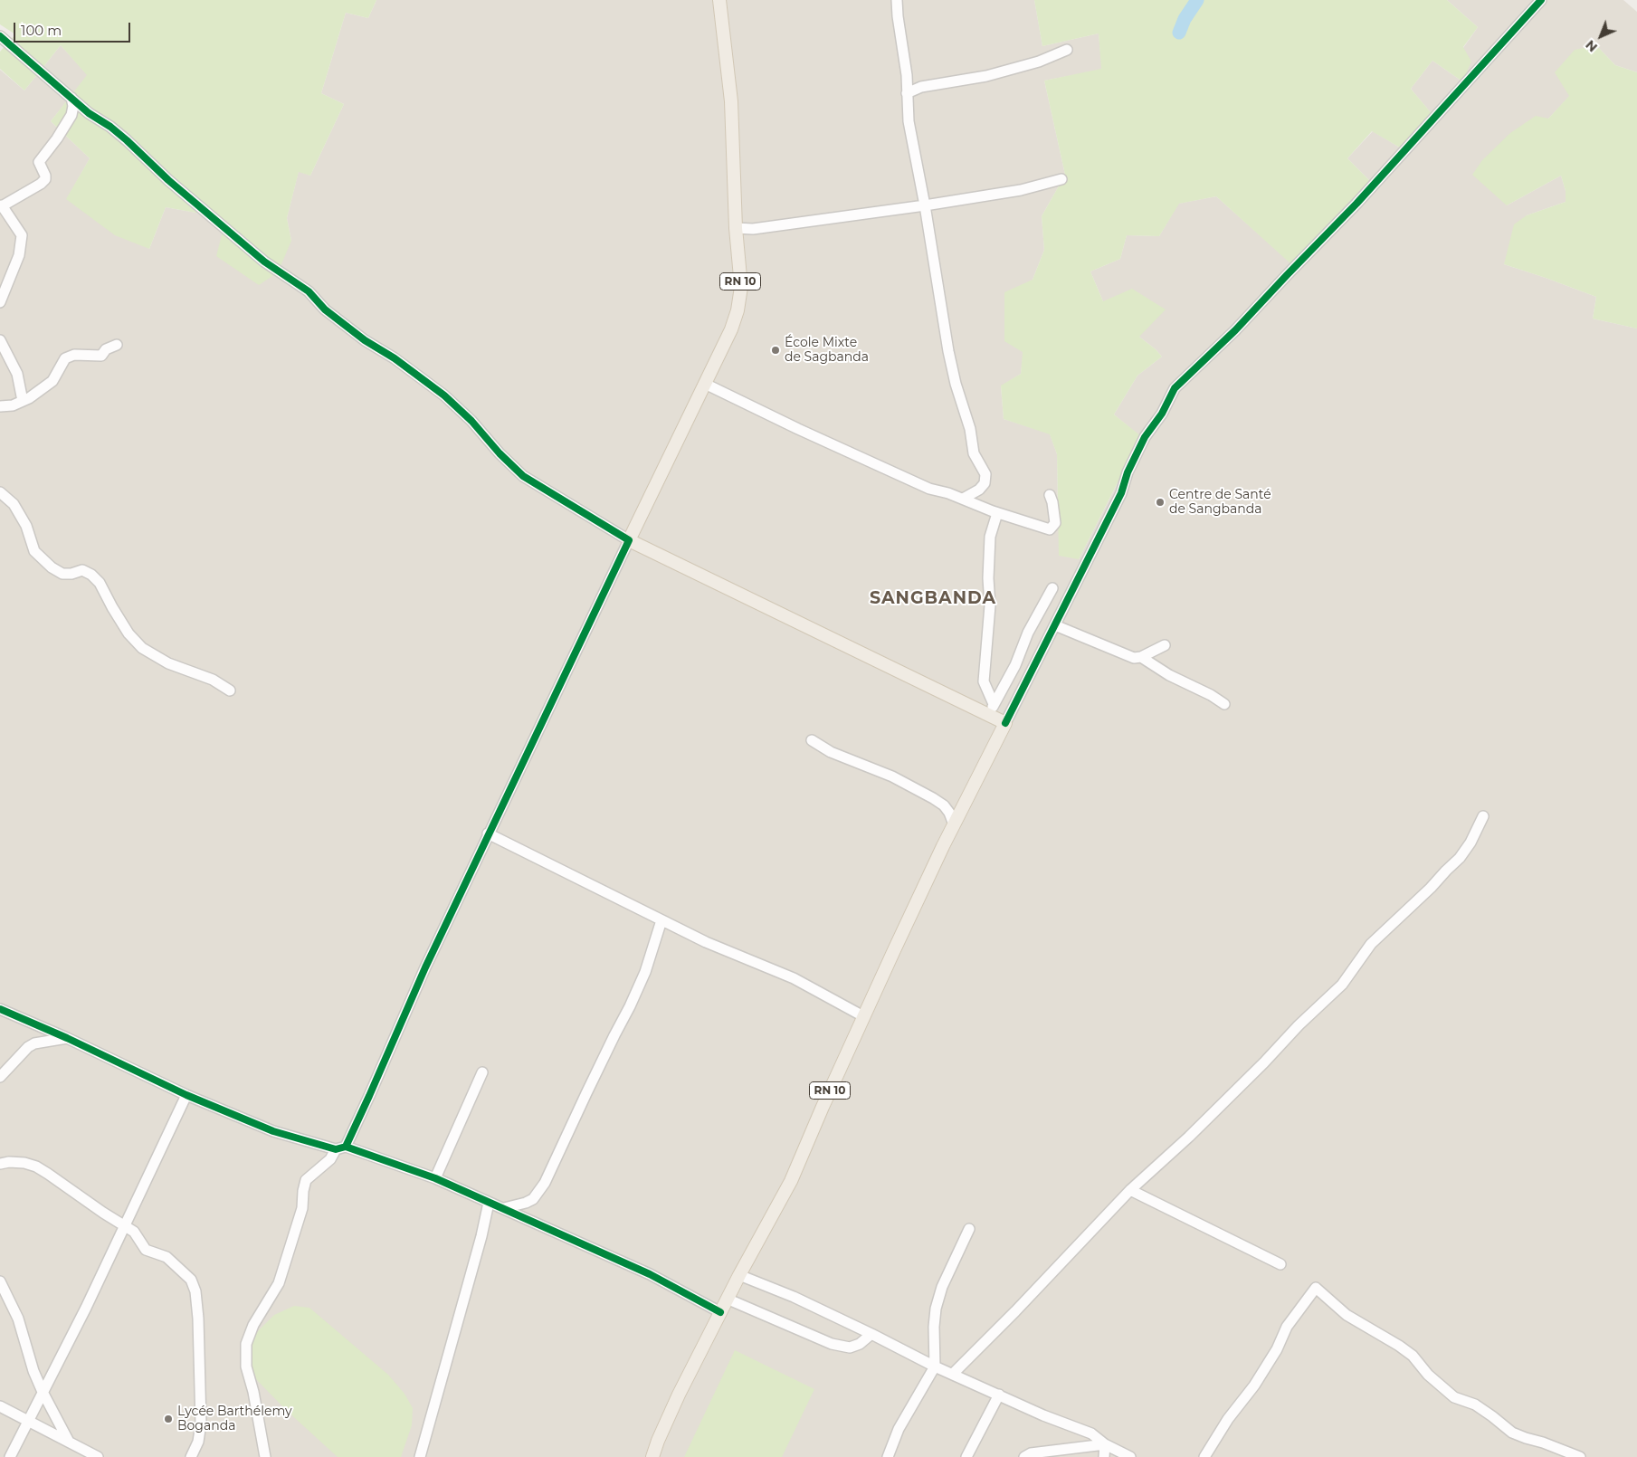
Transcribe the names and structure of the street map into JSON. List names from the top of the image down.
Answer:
{
  "streets": {
    "main road": ["RN 10"]
  },
  "districts": ["SANGBANDA"],
  "places": ["École Mixte de Sagbanda", "Centre de Santé de Sangbanda", "Lycée Barthélemy Boganda"],
  "scale_bar": "100 m",
  "north": "bottom left"
}
